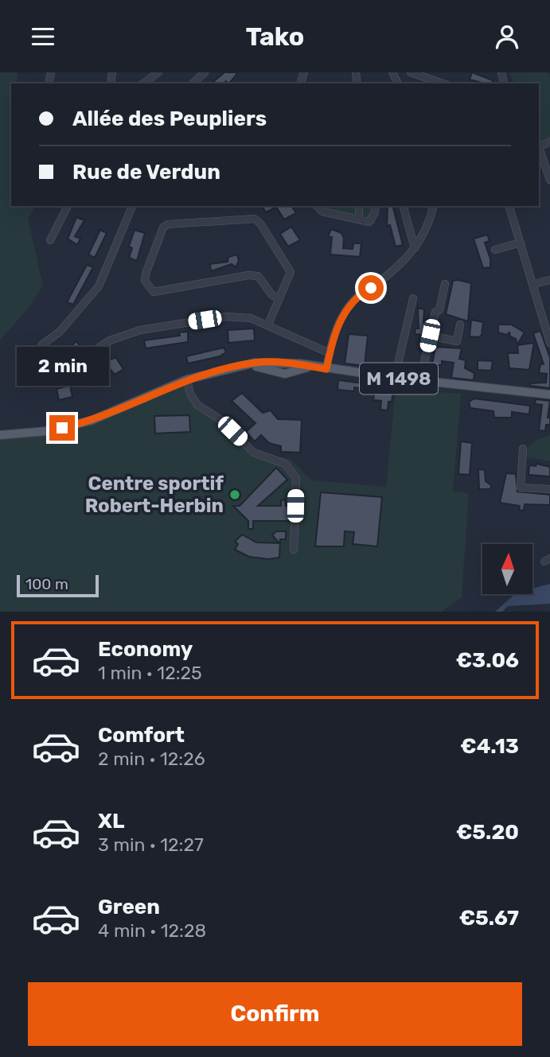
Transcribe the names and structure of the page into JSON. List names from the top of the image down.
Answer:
{
  "streets": {
    "main road": ["M 1498"]
  },
  "places": ["Centre sportif Robert-Herbin"],
  "scale_bar": "100 m",
  "north": "top",
  "page": {
    "header": "Tako",
    "banner": ["Allée des Peupliers", "Rue de Verdun"],
    "bubble": "2 min",
    "scale": "100 m",
    "list": [
      {
        "name": "Economy",
        "note": "1 min · 12:25",
        "value": "€3.06"
      },
      {
        "name": "Comfort",
        "note": "2 min · 12:26",
        "value": "€4.13"
      },
      {
        "name": "XL",
        "note": "3 min · 12:27",
        "value": "€5.20"
      },
      {
        "name": "Green",
        "note": "4 min · 12:28",
        "value": "€5.67"
      }
    ],
    "buttons": "Confirm"
  }
}
